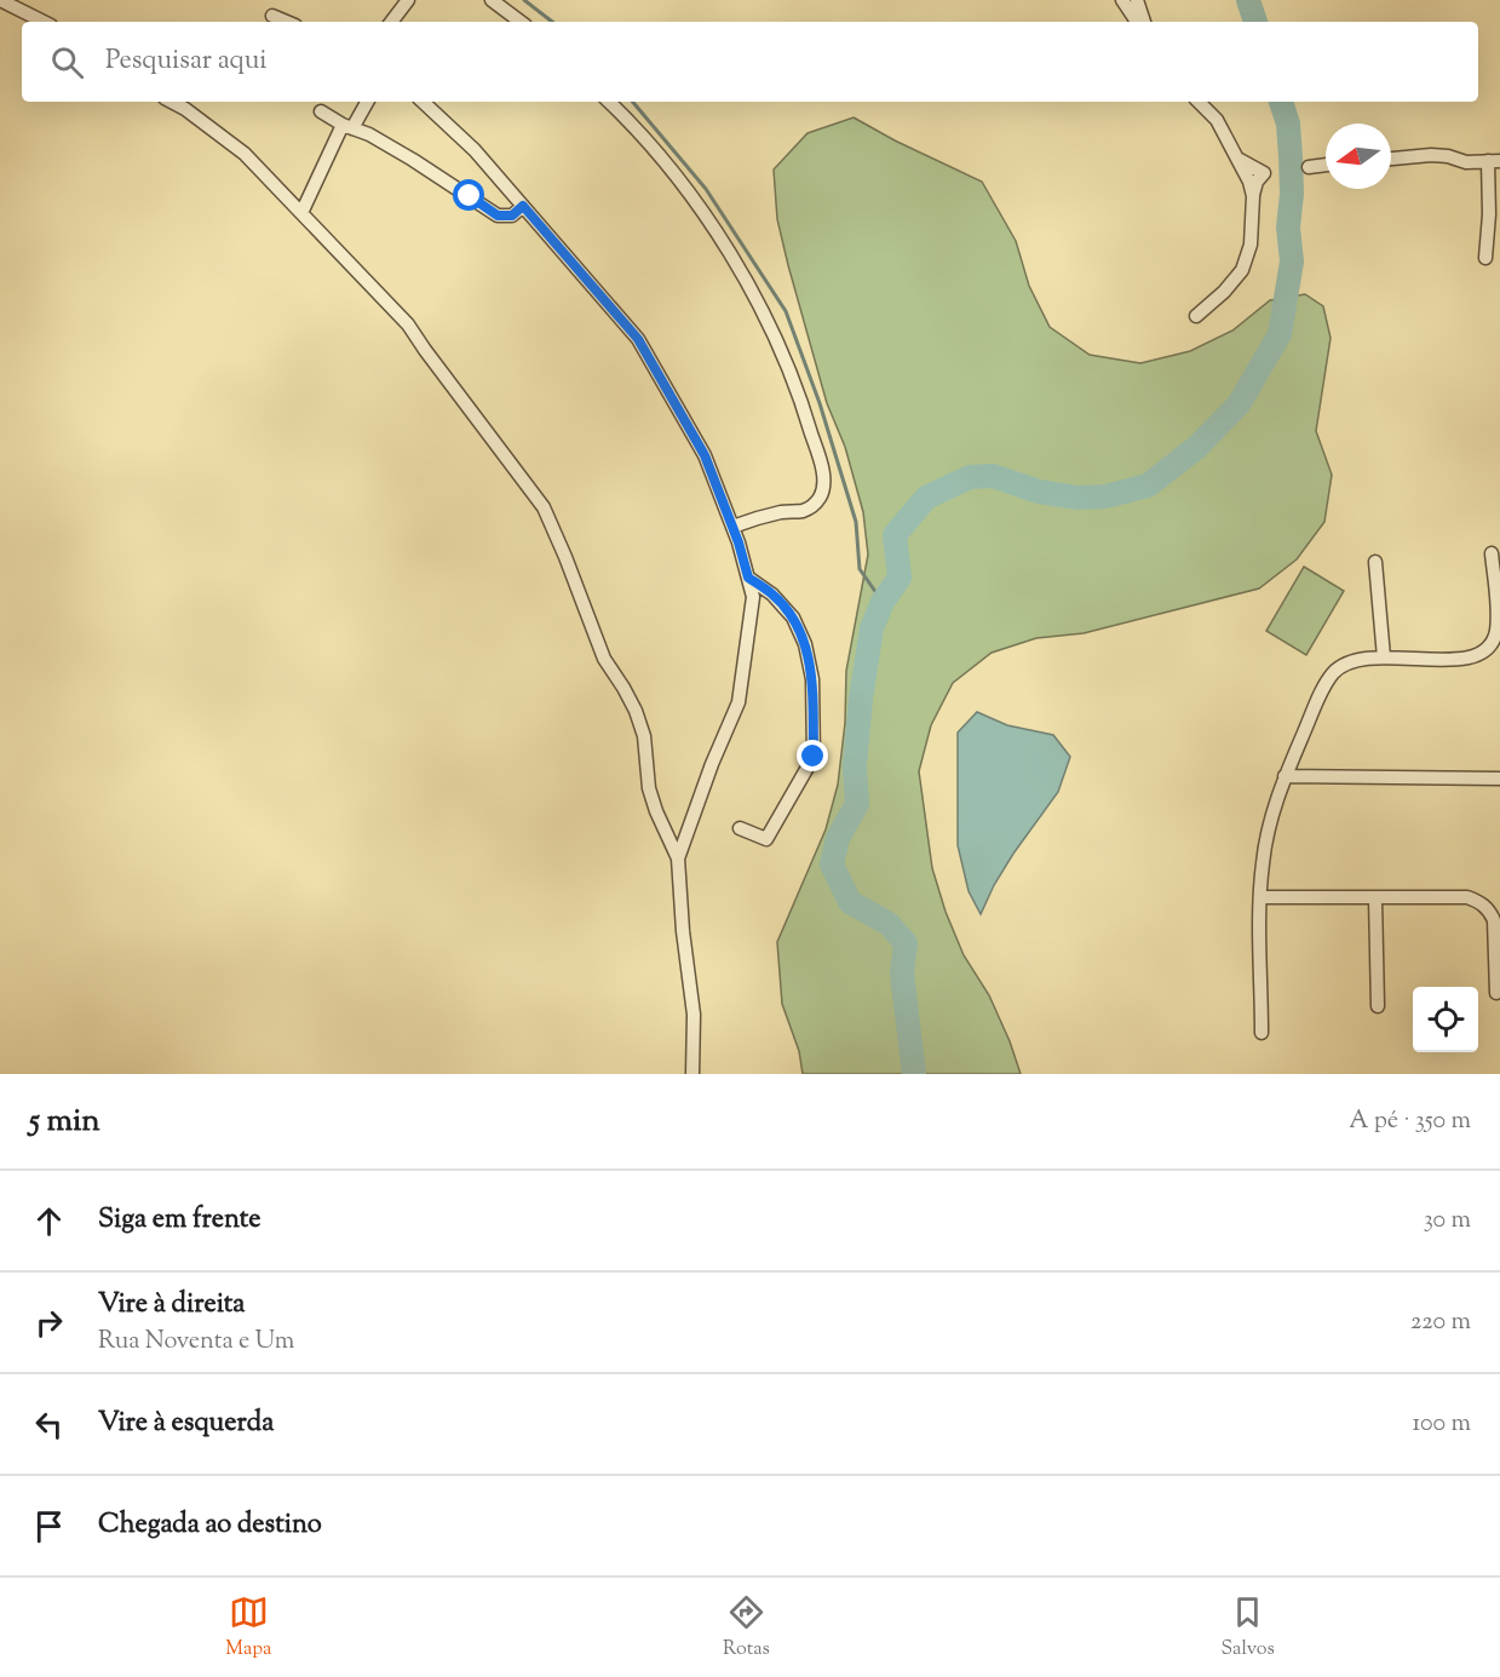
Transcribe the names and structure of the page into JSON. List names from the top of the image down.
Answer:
{
  "north": "left",
  "page": {
    "search": "Pesquisar aqui",
    "heading": ["5 min", "A pé · 350 m"],
    "list": [
      ["Siga em frente", "30 m"],
      ["Vire à direita", "Rua Noventa e Um", "220 m"],
      ["Vire à esquerda", "100 m"],
      "Chegada ao destino"
    ],
    "nav": ["Mapa", "Rotas", "Salvos"]
  }
}
